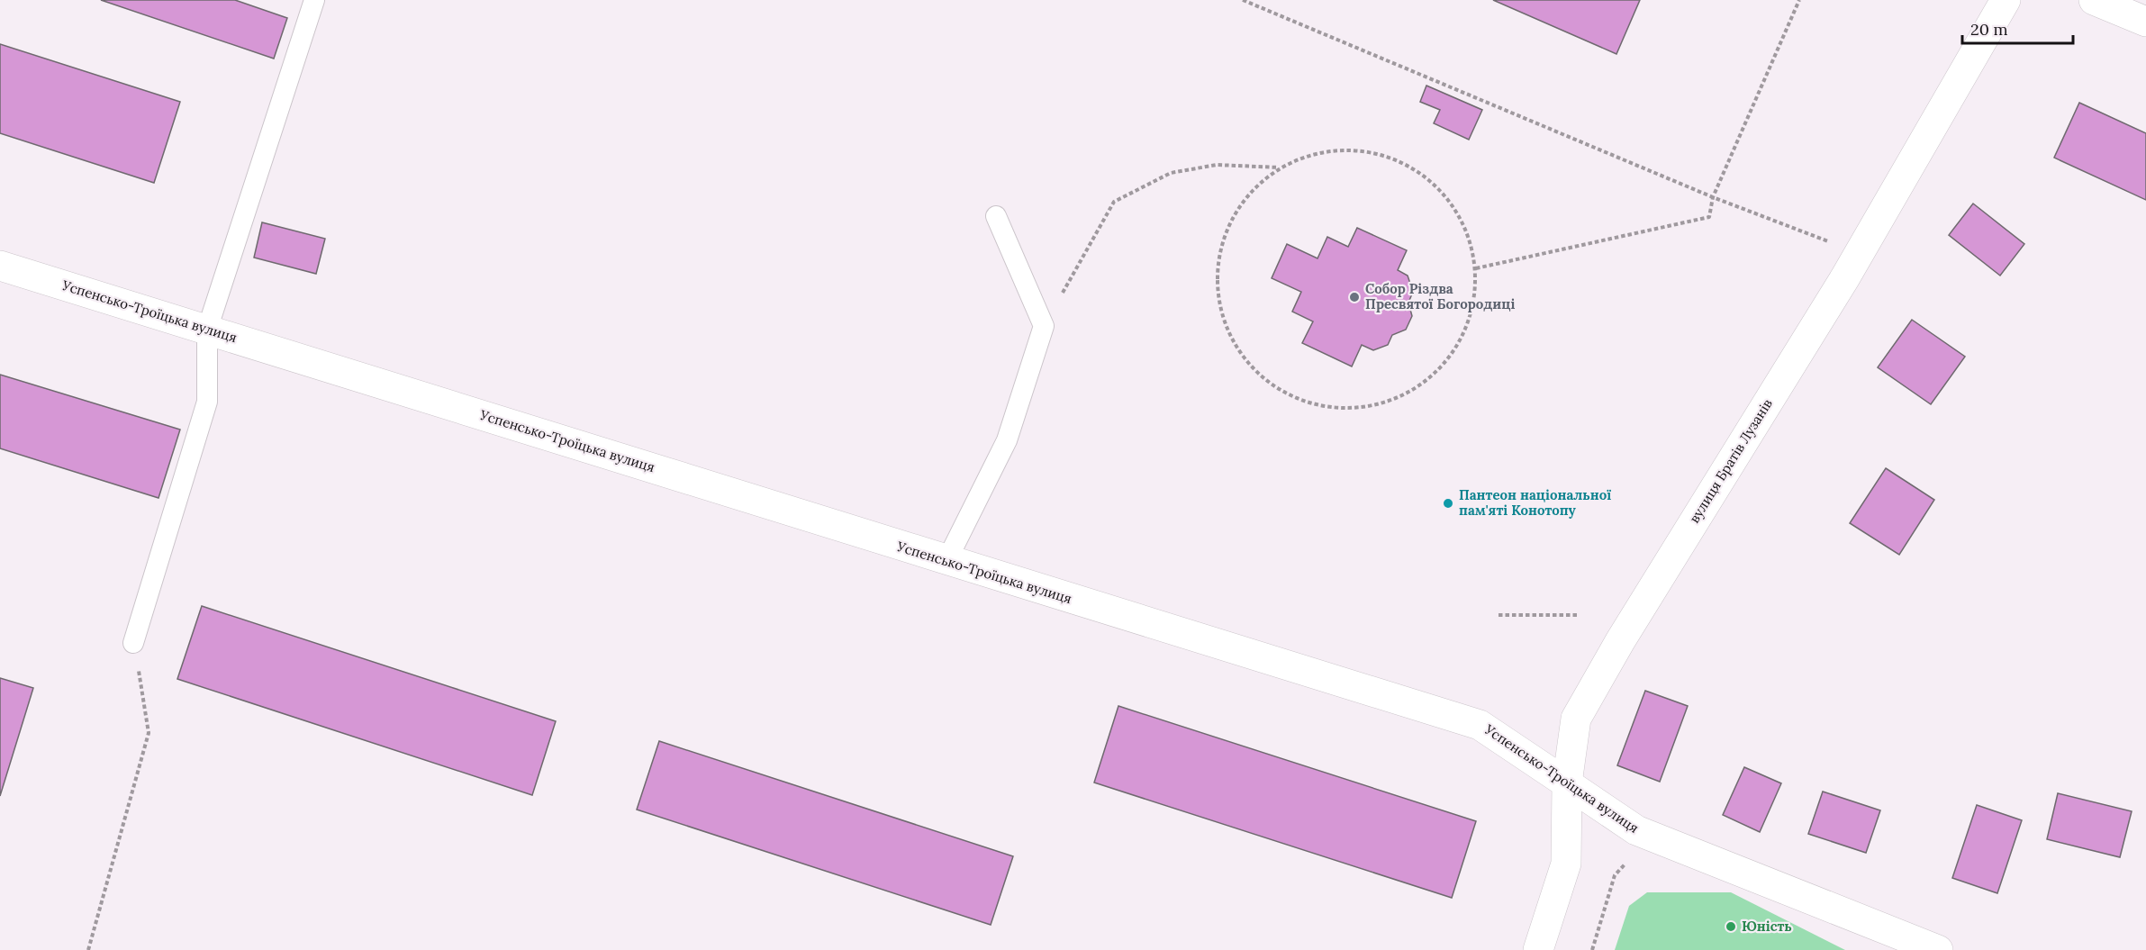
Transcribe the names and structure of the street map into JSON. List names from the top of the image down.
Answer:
{
  "streets": {
    "main road": ["Успенсько-Троїцька вулиця", "вулиця Братів Лузанів"]
  },
  "crossings": [
    ["Успенсько-Троїцька вулиця", "вулиця Братів Лузанів"]
  ],
  "places": ["Собор Різдва Пресвятої Богородиці", "Пантеон національної пам'яті Конотопу", "Юність"],
  "scale_bar": "20 m"
}
